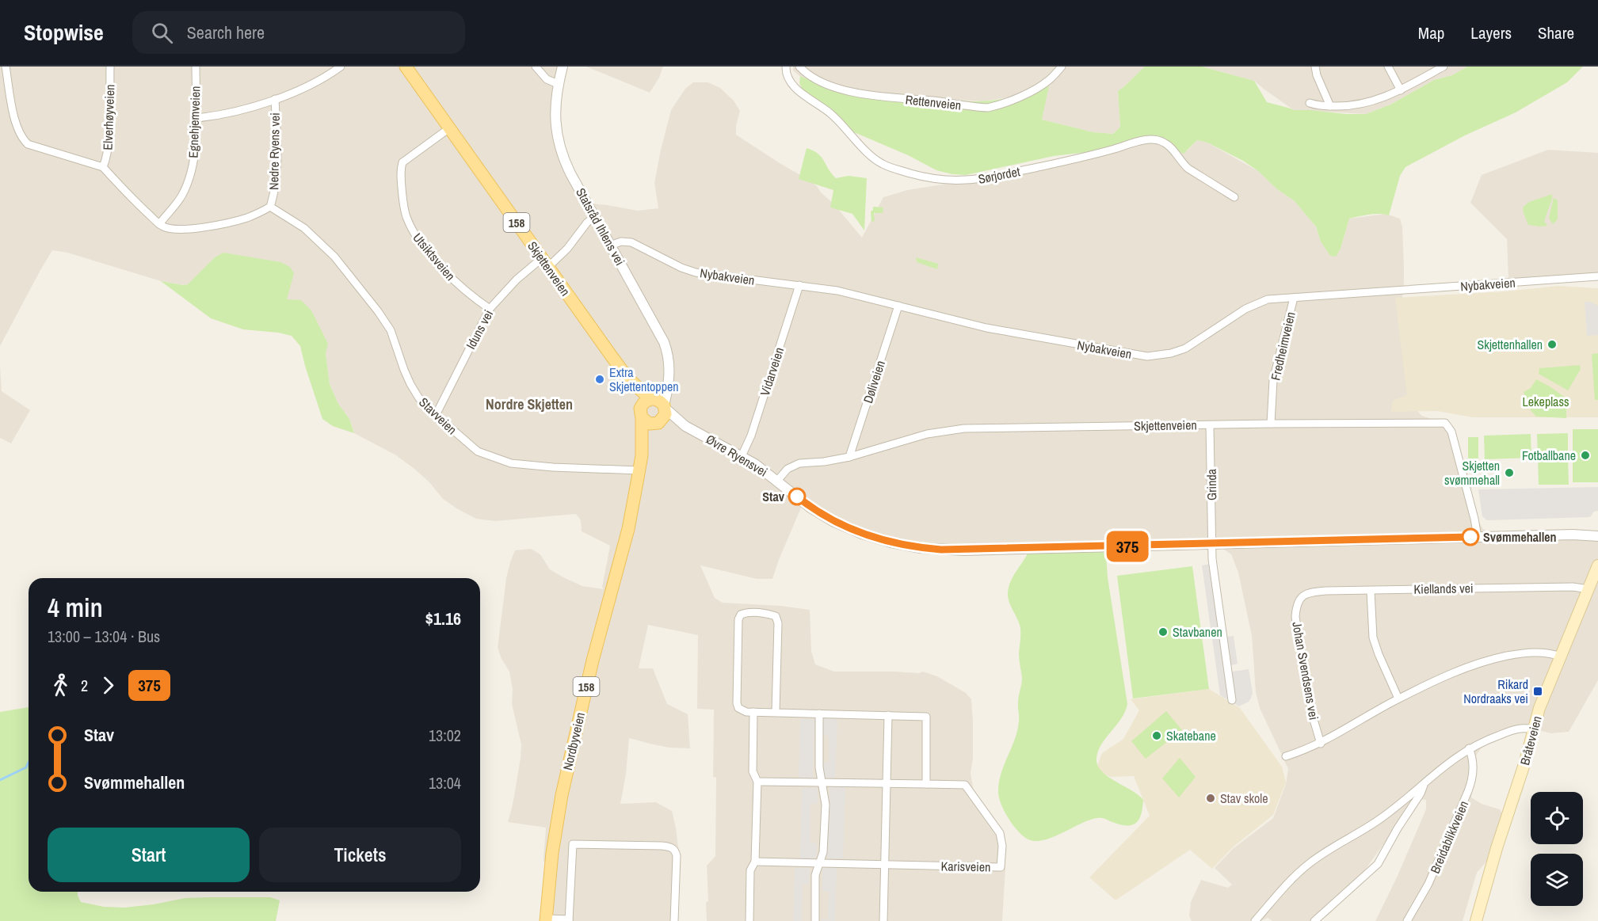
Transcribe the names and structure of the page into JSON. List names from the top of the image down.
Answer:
{
  "streets": {
    "main road": [
      "158",
      "Skjettenveien",
      "Bråteveien",
      "Nordbyveien"
    ],
    "street": [
      "Rettenveien",
      "Elverhøyveien",
      "Egnehjemveien",
      "Nedre Ryens vei",
      "Sørjordet",
      "Statsråd Ihlens vei",
      "Utsiktsveien",
      "Nybakveien",
      "Iduns vei",
      "Fredheimveien",
      "Vidarveien",
      "Døliveien",
      "Stavveien",
      "Øvre Ryensvei",
      "Grinda",
      "Kiellands vei",
      "Johan Svendsens vei",
      "Breidablikkveien",
      "Karisveien"
    ]
  },
  "crossings": [
    ["Egnehjemveien", "Nedre Ryens vei"],
    ["Nedre Ryens vei", "Stavveien"],
    ["158", "Statsråd Ihlens vei"],
    ["158", "Skjettenveien"],
    ["158", "Øvre Ryensvei"],
    ["158", "Nordbyveien"],
    ["Statsråd Ihlens vei", "Skjettenveien"],
    ["Statsråd Ihlens vei", "Nybakveien"],
    ["Statsråd Ihlens vei", "Iduns vei"],
    ["Statsråd Ihlens vei", "Øvre Ryensvei"],
    ["Statsråd Ihlens vei", "Nordbyveien"],
    ["Utsiktsveien", "Skjettenveien"],
    ["Utsiktsveien", "Iduns vei"],
    ["Skjettenveien", "Iduns vei"],
    ["Skjettenveien", "Fredheimveien"],
    ["Skjettenveien", "Døliveien"],
    ["Skjettenveien", "Øvre Ryensvei"],
    ["Skjettenveien", "Grinda"],
    ["Skjettenveien", "Nordbyveien"],
    ["Nybakveien", "Fredheimveien"],
    ["Nybakveien", "Vidarveien"],
    ["Nybakveien", "Døliveien"],
    ["Iduns vei", "Stavveien"],
    ["Vidarveien", "Øvre Ryensvei"],
    ["Stavveien", "Nordbyveien"],
    ["Øvre Ryensvei", "Grinda"],
    ["Øvre Ryensvei", "Nordbyveien"],
    ["Kiellands vei", "Johan Svendsens vei"],
    ["Kiellands vei", "Bråteveien"]
  ],
  "districts": ["Nordre Skjetten"],
  "parks": ["Lekeplass"],
  "places": {
    "other": [
      "Skjettenhallen",
      "Extra Skjettentoppen",
      "Fotballbane",
      "Skjetten svømmehall",
      "Stav",
      "Svømmehallen",
      "Stavbanen",
      "Skatebane",
      "Stav skole"
    ],
    "transit": ["Rikard Nordraaks vei"]
  },
  "lines": ["bus line 375"],
  "page": {
    "header": "Stopwise",
    "search": "Search here",
    "nav": ["Map", "Layers", "Share"],
    "on_map": "375",
    "heading": ["4 min", "13:00 – 13:04 · Bus", "$1.16"],
    "legs": ["2", "375"],
    "list": [
      {
        "name": "Stav",
        "value": "13:02"
      },
      {
        "name": "Svømmehallen",
        "value": "13:04"
      }
    ],
    "buttons": ["Start", "Tickets"]
  }
}
